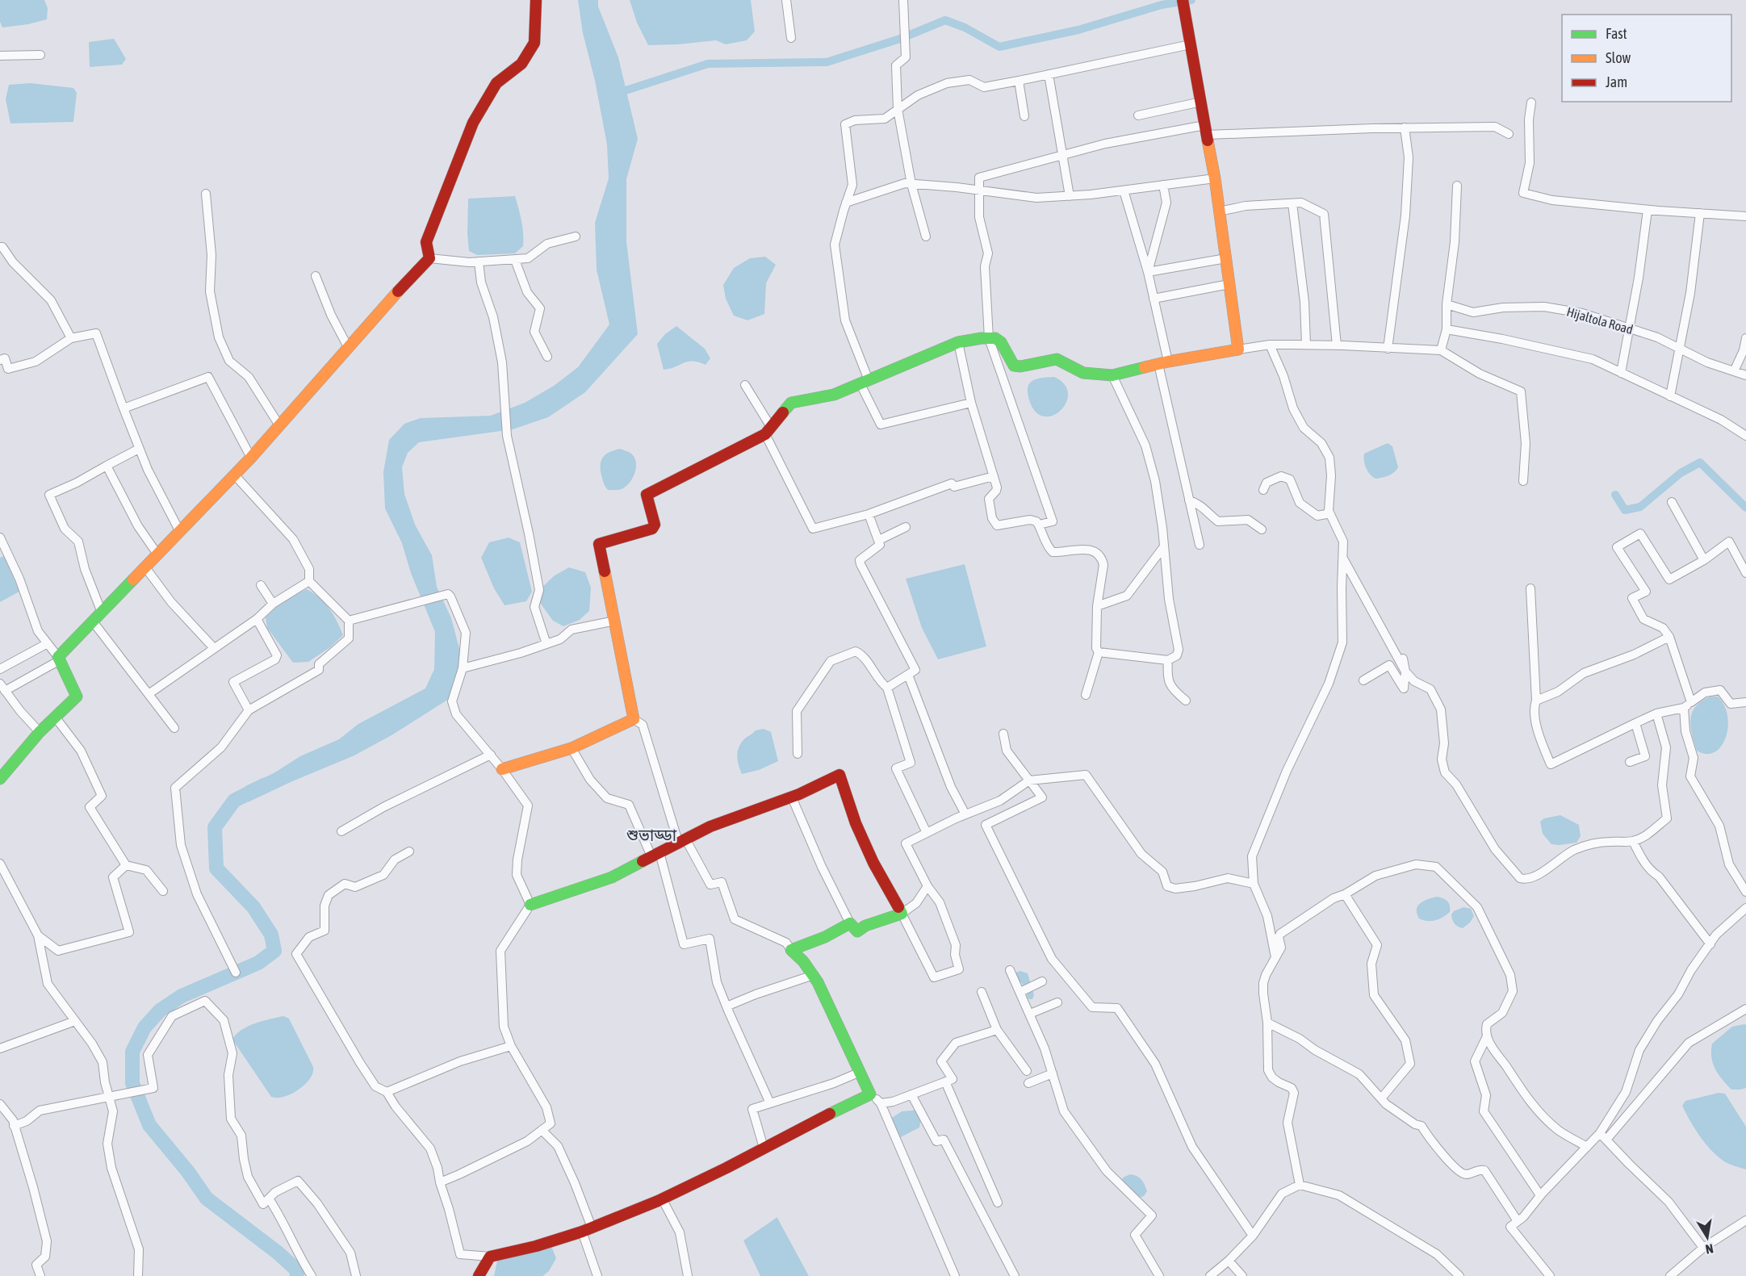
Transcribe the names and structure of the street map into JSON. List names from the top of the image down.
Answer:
{
  "streets": {
    "street": ["Hijaltola Road"]
  },
  "districts": ["শুভাড্ডা"],
  "legend": ["Fast", "Slow", "Jam"],
  "north": "bottom"
}
